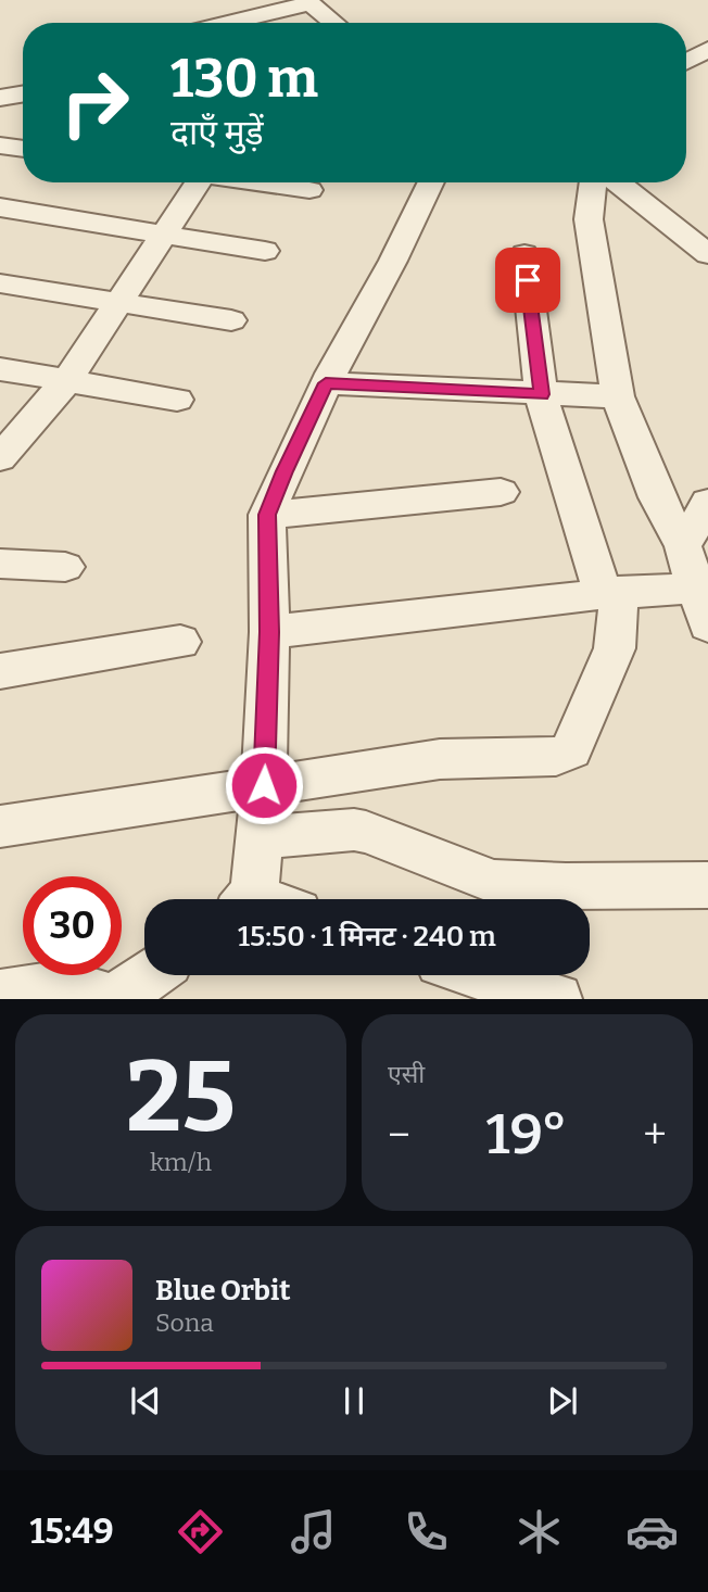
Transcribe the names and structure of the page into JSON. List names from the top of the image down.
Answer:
{
  "page": {
    "turn": ["130 m", "दाएँ मुड़ें"],
    "limit": "30",
    "trip": "15:50 · 1 मिनट · 240 m",
    "tile": [
      ["25", "km/h"],
      "एसी"
    ],
    "heat": ["−", "19°", "+"],
    "song": ["Blue Orbit", "Sona"],
    "tabs": "15:49"
  }
}
